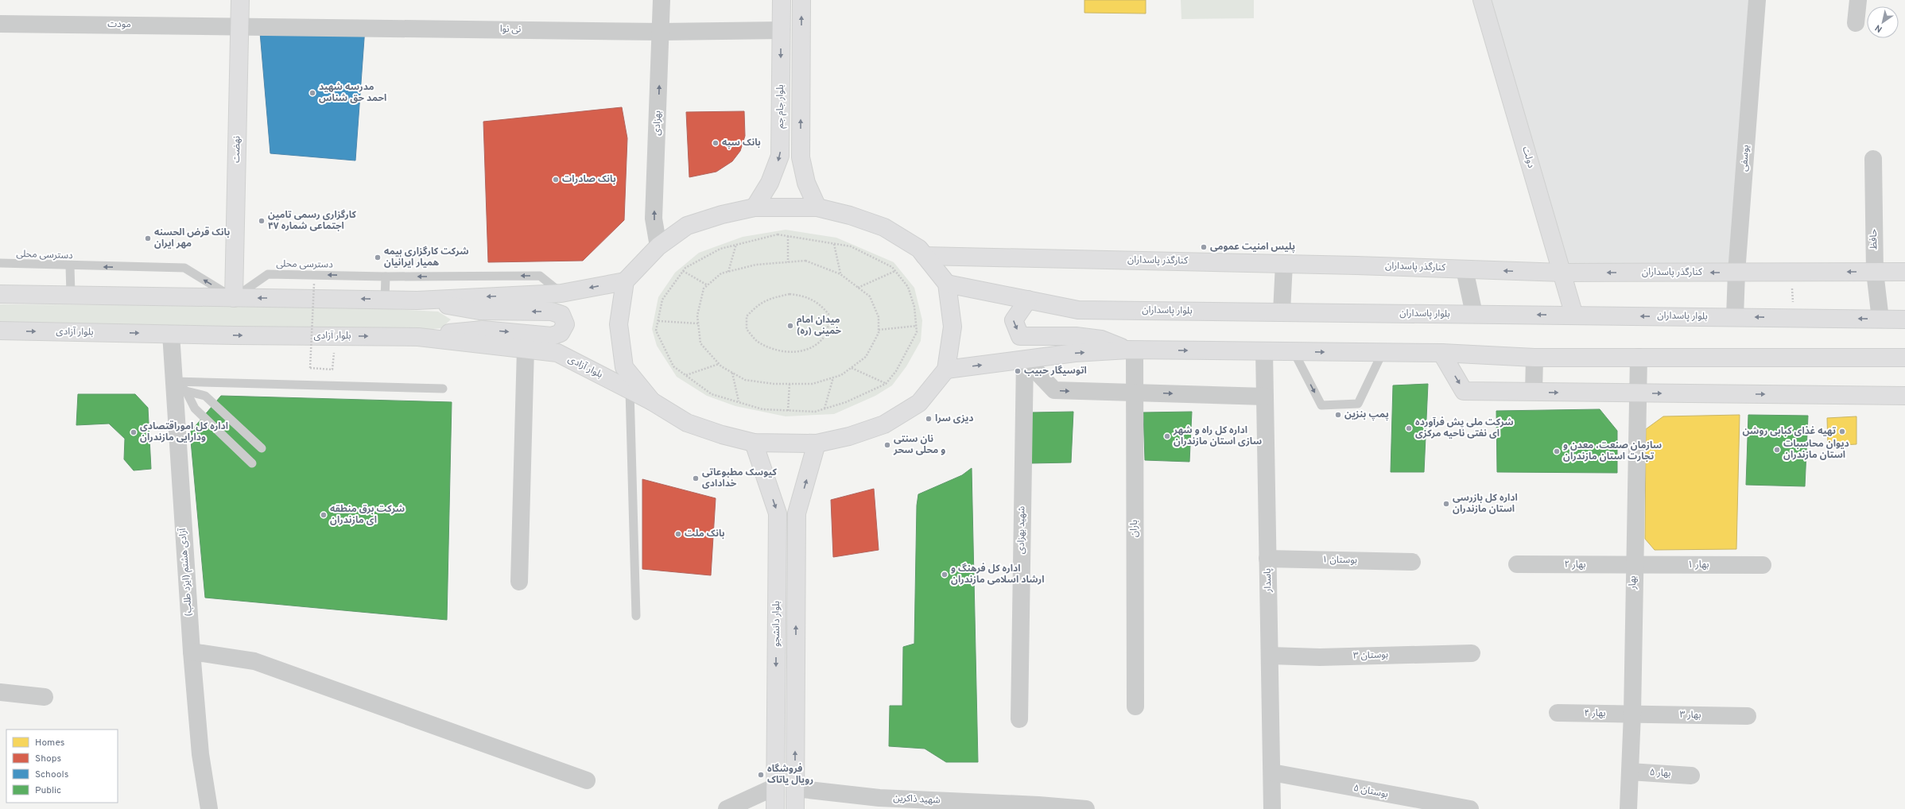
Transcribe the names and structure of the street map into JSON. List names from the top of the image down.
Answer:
{
  "streets": {
    "main road": [
      "بلوار جام جم",
      "نهضت",
      "دولت",
      "کنارگذر پاسداران",
      "بلوار پاسداران",
      "بلوار آزادی",
      "بلوار دانشجو"
    ],
    "street": [
      "مودت",
      "نی نوا",
      "بهزادی",
      "یوسفی",
      "حافظ",
      "باران",
      "شهید بهزادی",
      "بوستان ۱",
      "بهار ۲",
      "بهار ۱",
      "آزادی هشتم (ایزد طلب)",
      "پاسدار",
      "بهار",
      "بوستان ۳",
      "بهار ۴",
      "بهار ۳",
      "بهار ۵",
      "بوستان ۵",
      "شهید ذاکرین"
    ],
    "lane": ["دسترسی محلی"]
  },
  "crossings": [
    ["مودت", "نی نوا"],
    ["مودت", "نهضت"],
    ["نی نوا", "بلوار جام جم"],
    ["نی نوا", "بهزادی"],
    ["نی نوا", "نهضت"],
    ["نهضت", "دسترسی محلی"],
    ["دولت", "کنارگذر پاسداران"],
    ["دولت", "بلوار پاسداران"],
    ["یوسفی", "کنارگذر پاسداران"],
    ["یوسفی", "بلوار پاسداران"],
    ["حافظ", "کنارگذر پاسداران"],
    ["حافظ", "بلوار پاسداران"],
    ["بلوار آزادی", "آزادی هشتم (ایزد طلب)"],
    ["بوستان ۱", "پاسدار"],
    ["بهار ۲", "بهار ۱"],
    ["بهار ۲", "بهار"],
    ["بهار ۱", "بهار"],
    ["پاسدار", "بوستان ۳"],
    ["پاسدار", "بوستان ۵"],
    ["بهار", "بهار ۴"],
    ["بهار", "بهار ۳"],
    ["بهار", "بهار ۵"],
    ["بلوار دانشجو", "شهید ذاکرین"],
    ["بهار ۴", "بهار ۳"]
  ],
  "one_way": ["بهزادی", "دسترسی محلی"],
  "places": [
    "مدرسه شهید احمد حق شناس",
    "بانک سپه",
    "بانک صادرات",
    "کارگزاری رسمی تامین اجتماعی شماره ۴۷",
    "بانک قرض الحسنه مهر ایران",
    "پلیس امنیت عمومی",
    "شرکت کارگزاری بیمه همیار ایرانیان",
    "میدان امام خمینی (ره)",
    "اتوسیگار حبیب",
    "پمپ بنزین",
    "دیزی سرا",
    "شرکت ملی پش فرآورده ای نفتی ناحیه مرکزی",
    "تهیه غذای کبابی روشن",
    "اداره کل اموراقتصادی ودارایی مازندران",
    "اداره کل راه و شهر سازی استان مازندران",
    "نان سنتی و محلی سحر",
    "دیوان محاسبات استان مازندران",
    "سازمان صنعت، معدن و تجارت استان مازندران",
    "کیوسک مطبوعاتی خدادادی",
    "اداره کل بازرسی استان مازندران",
    "شرکت برق منطقه ای مازندران",
    "بانک ملت",
    "اداره کل فرهنگ و ارشاد اسلامی مازندران",
    "فروشگاه رویال یاتاک"
  ],
  "legend": [
    "Homes",
    "Shops",
    "Schools",
    "Public"
  ],
  "north": "bottom left"
}
